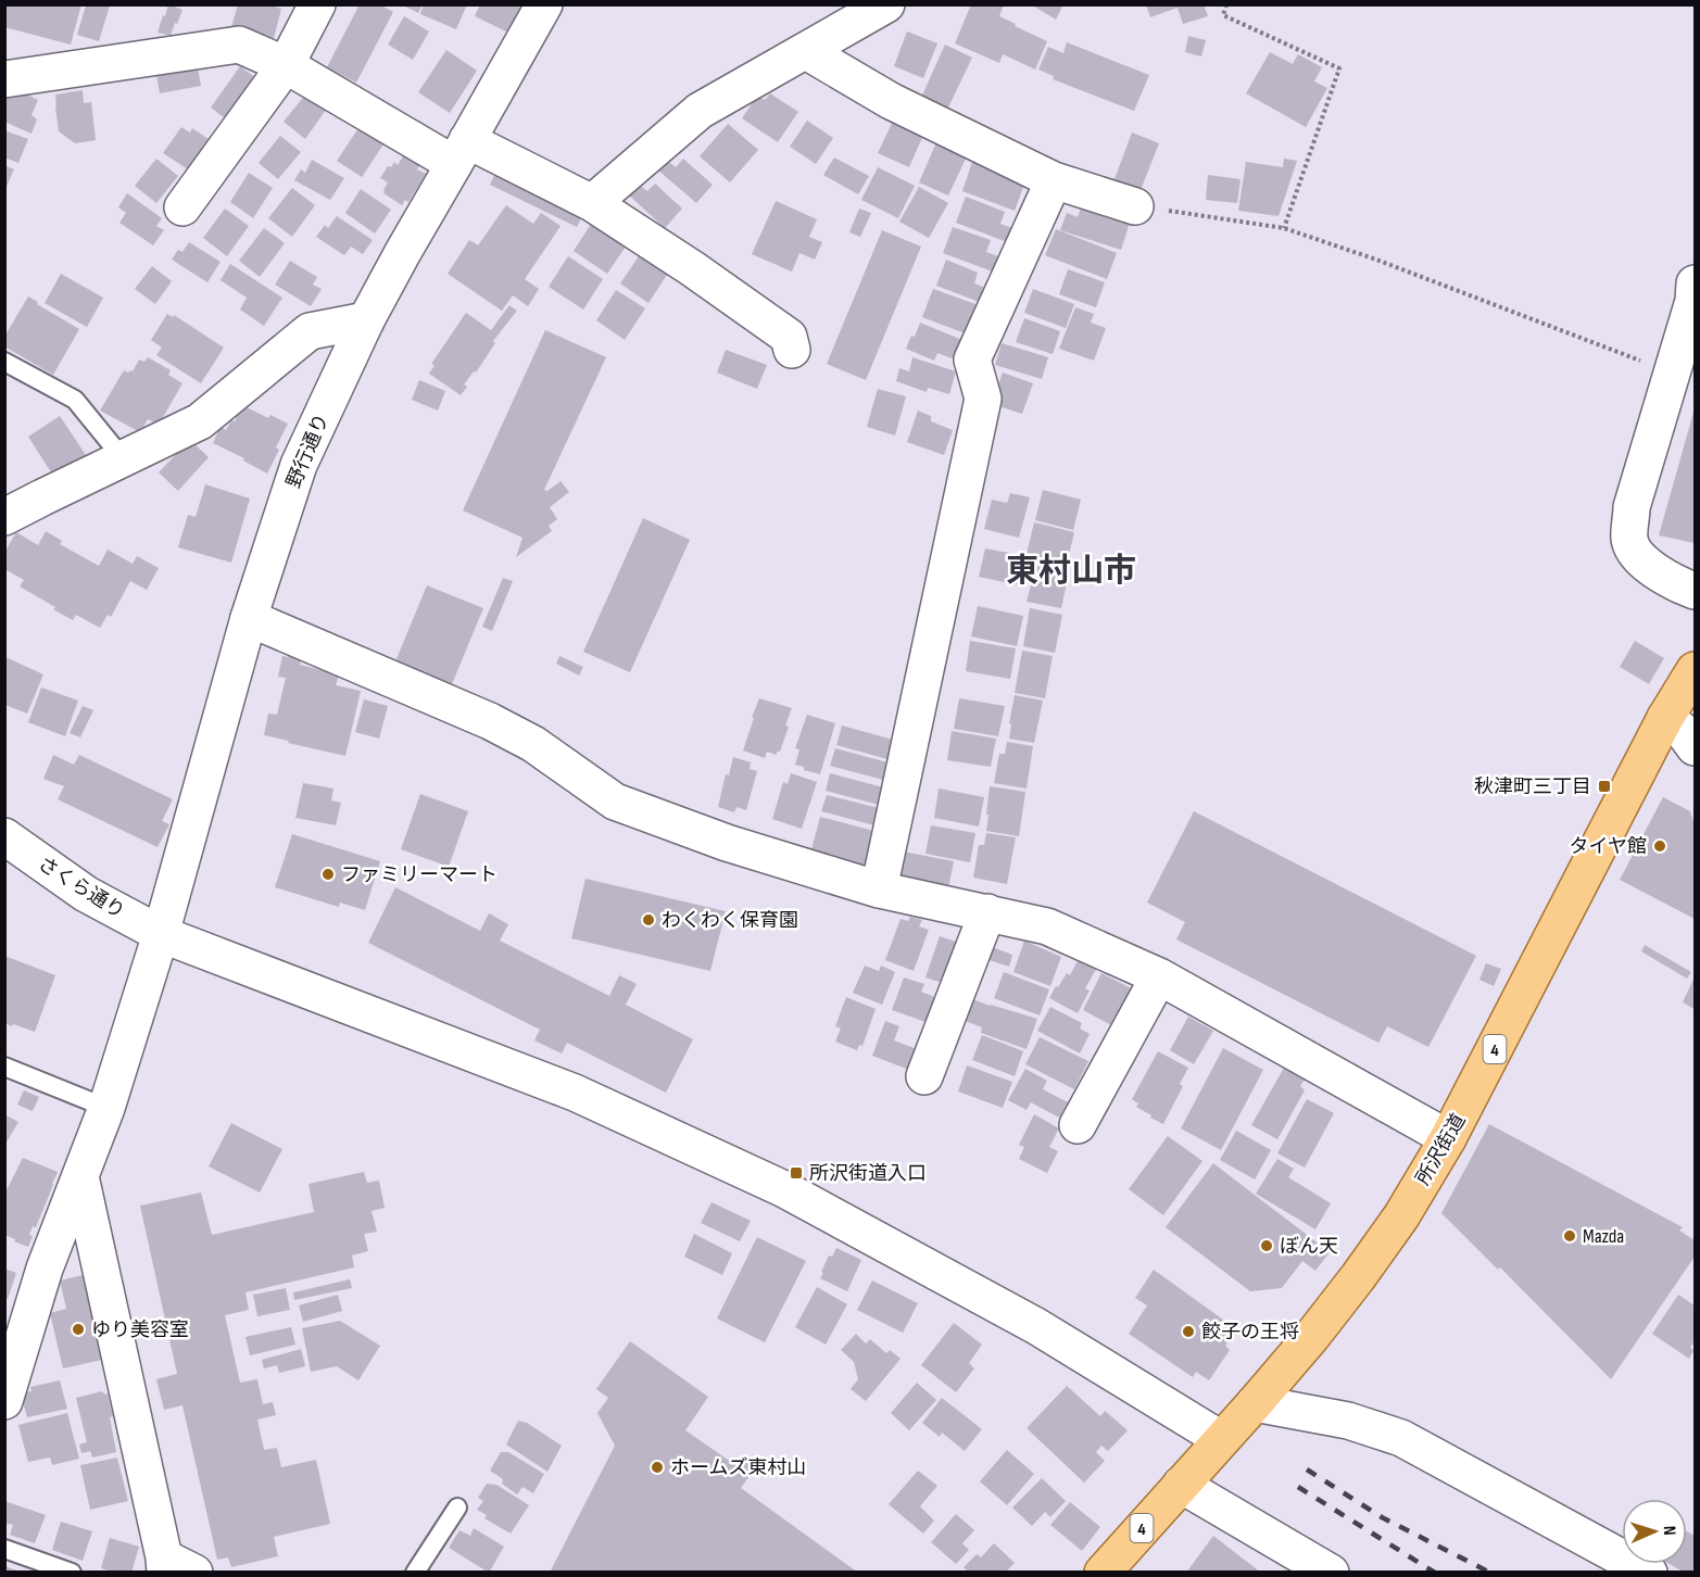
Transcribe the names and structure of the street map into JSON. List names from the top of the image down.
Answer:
{
  "streets": {
    "main road": ["4", "所沢街道"],
    "street": ["野行通り", "さくら通り"]
  },
  "crossings": [
    ["野行通り", "さくら通り"],
    ["さくら通り", "所沢街道"]
  ],
  "districts": ["東村山市"],
  "places": {
    "transit": ["秋津町三丁目", "所沢街道入口"],
    "other": [
      "タイヤ館",
      "ファミリーマート",
      "わくわく保育園",
      "Mazda",
      "ぼん天",
      "ゆり美容室",
      "餃子の王将",
      "ホームズ東村山"
    ]
  },
  "north": "right"
}
